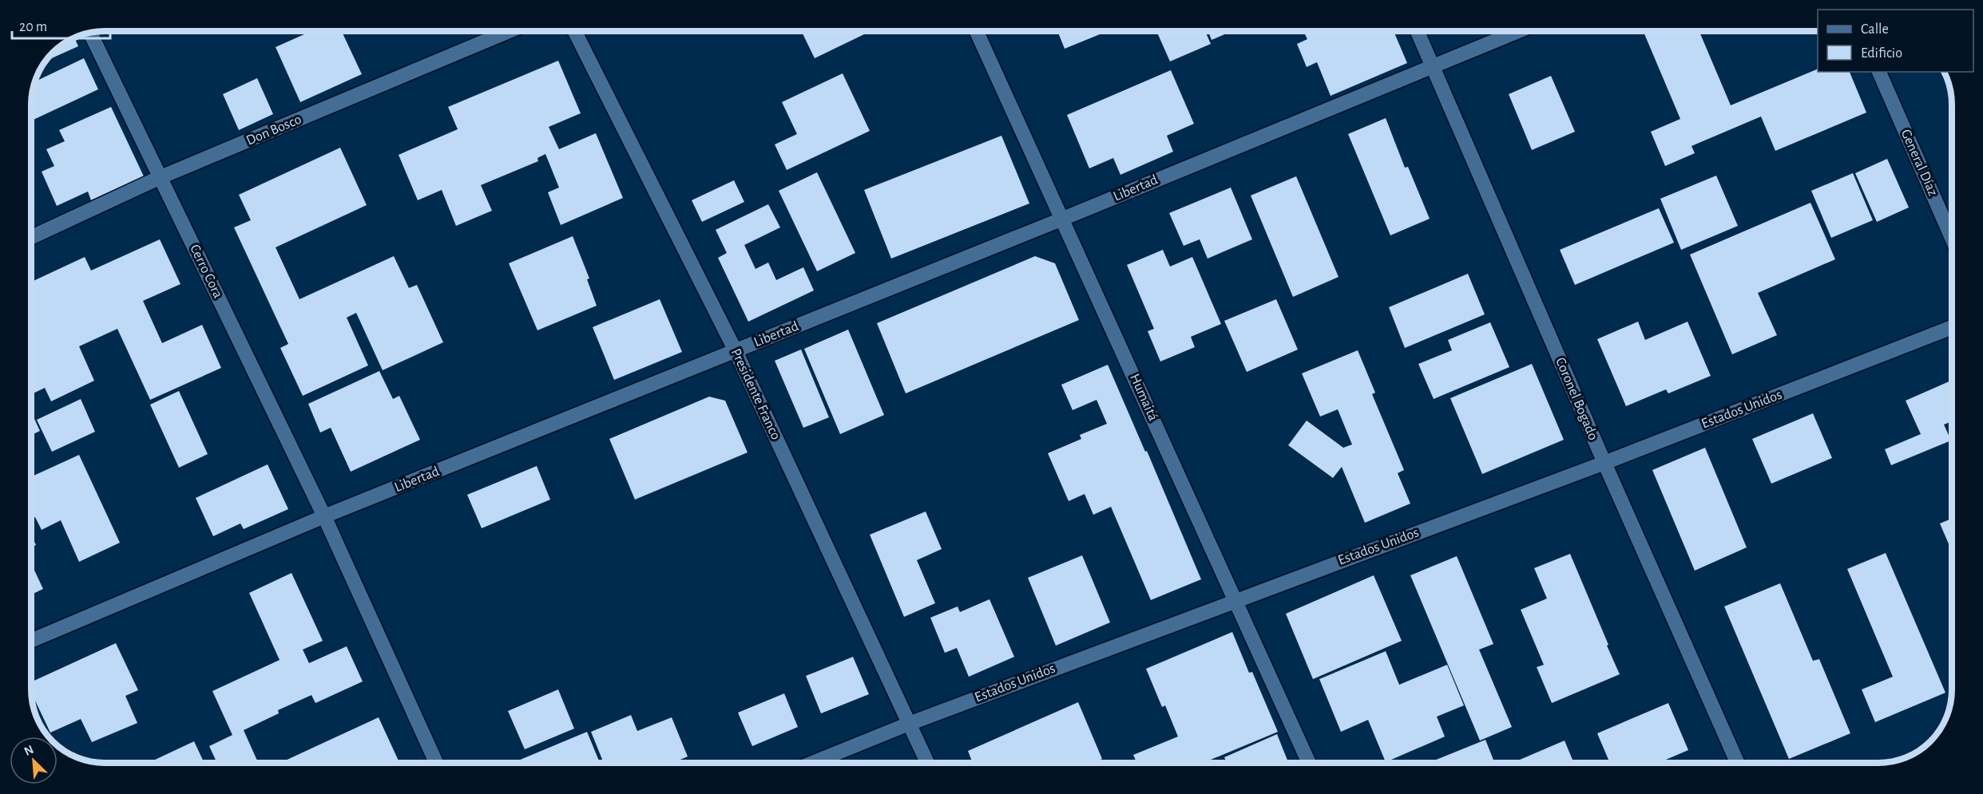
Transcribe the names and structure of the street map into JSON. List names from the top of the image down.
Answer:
{
  "streets": {
    "street": [
      "Don Bosco",
      "General Díaz",
      "Libertad",
      "Cerro Cora",
      "Presidente Franco",
      "Humaitá",
      "Coronel Bogado",
      "Estados Unidos"
    ]
  },
  "crossings": [
    ["Don Bosco", "Cerro Cora"],
    ["Libertad", "Cerro Cora"],
    ["Libertad", "Presidente Franco"],
    ["Libertad", "Humaitá"],
    ["Libertad", "Coronel Bogado"],
    ["Presidente Franco", "Estados Unidos"],
    ["Humaitá", "Estados Unidos"],
    ["Coronel Bogado", "Estados Unidos"]
  ],
  "legend": ["Calle", "Edificio"],
  "scale_bar": "20 m",
  "north": "top left"
}
